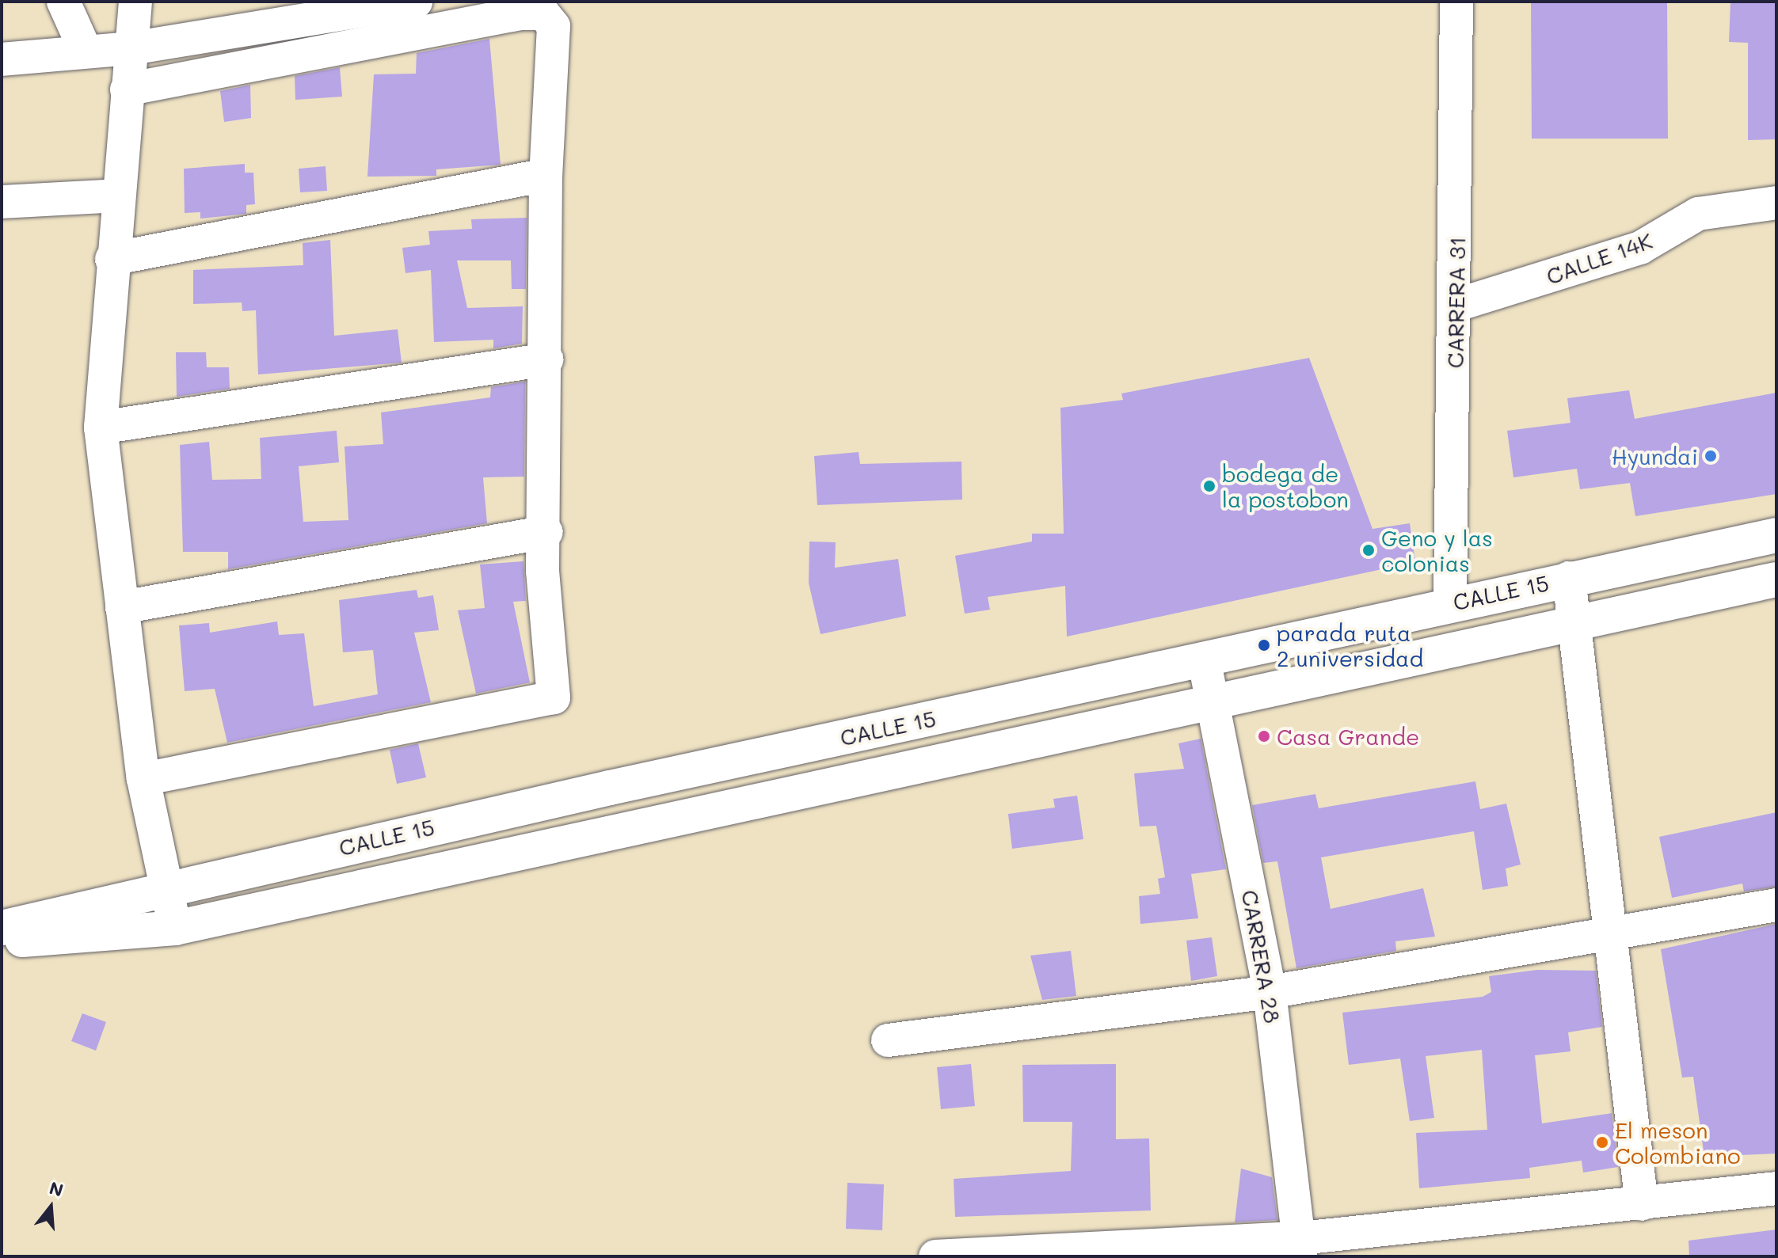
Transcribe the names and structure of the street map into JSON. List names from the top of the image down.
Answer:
{
  "streets": {
    "highway": ["CALLE 15"],
    "street": ["CALLE 14K", "CARRERA 31", "CARRERA 28"]
  },
  "crossings": [
    ["CALLE 14K", "CARRERA 31"],
    ["CARRERA 31", "CALLE 15"],
    ["CALLE 15", "CARRERA 28"]
  ],
  "places": [
    "Hyundai",
    "bodega de la postobon",
    "Geno y las colonias",
    "parada ruta 2 universidad",
    "Casa Grande",
    "El meson Colombiano"
  ],
  "north": "top"
}
